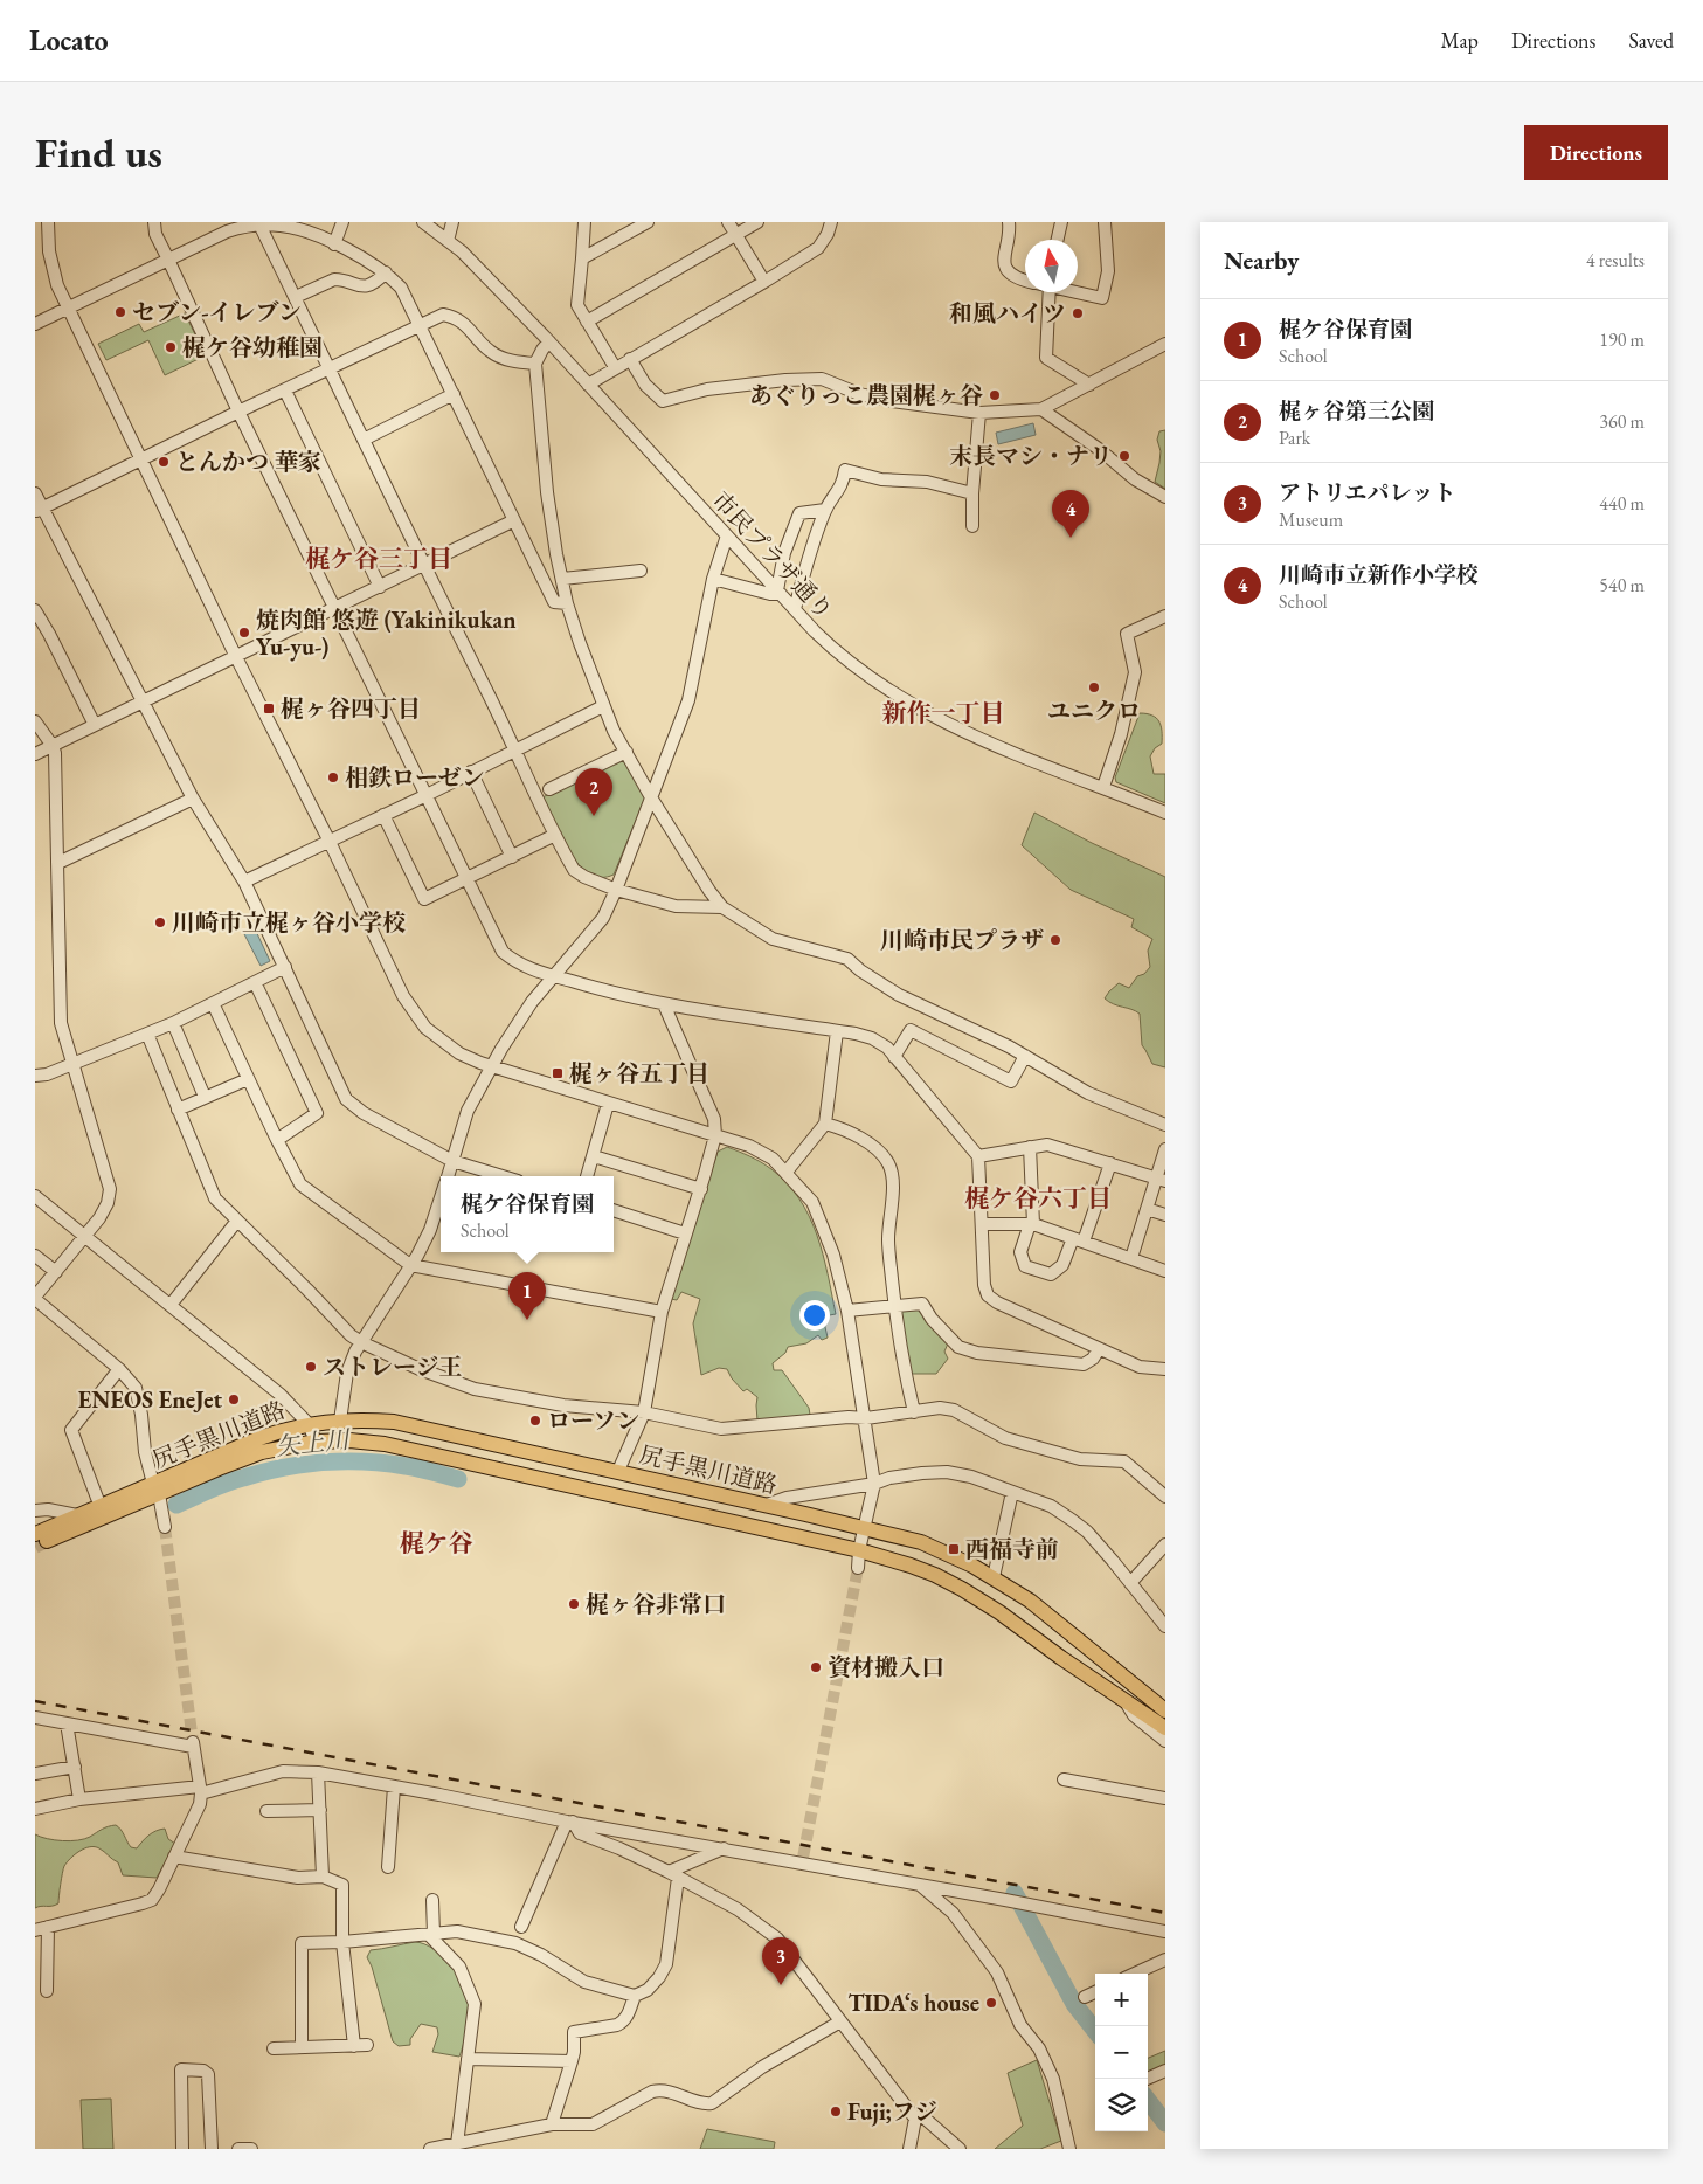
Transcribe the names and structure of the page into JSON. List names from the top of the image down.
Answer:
{
  "streets": {
    "main road": ["尻手黒川道路"],
    "street": ["市民プラザ通り"]
  },
  "districts": [
    "梶ケ谷三丁目",
    "新作一丁目",
    "梶ケ谷六丁目",
    "梶ケ谷"
  ],
  "water": ["矢上川"],
  "places": {
    "other": [
      "セブン-イレブン",
      "和風ハイツ",
      "梶ケ谷幼稚園",
      "あぐりっこ農園梶ヶ谷",
      "末長マシ・ナリ",
      "とんかつ 華家",
      "焼肉館 悠遊 (Yakinikukan Yu-yu-)",
      "ユニクロ",
      "相鉄ローゼン",
      "川崎市立梶ヶ谷小学校",
      "川崎市民プラザ",
      "ストレージ王",
      "ENEOS EneJet",
      "ローソン",
      "梶ヶ谷非常口",
      "資材搬入口",
      "TIDA‘s house",
      "Fuji;フジ"
    ],
    "transit": ["梶ヶ谷四丁目", "梶ヶ谷五丁目", "西福寺前"]
  },
  "north": "top",
  "page": {
    "header": "Locato",
    "nav": ["Map", "Directions", "Saved"],
    "buttons": "Directions",
    "title": "Find us",
    "heading": ["Nearby", "4 results"],
    "list": [
      {
        "mark": "1",
        "name": "梶ケ谷保育園",
        "note": "School",
        "value": "190 m"
      },
      {
        "mark": "2",
        "name": "梶ヶ谷第三公園",
        "note": "Park",
        "value": "360 m"
      },
      {
        "mark": "3",
        "name": "アトリエパレット",
        "note": "Museum",
        "value": "440 m"
      },
      {
        "mark": "4",
        "name": "川崎市立新作小学校",
        "note": "School",
        "value": "540 m"
      }
    ],
    "pins": [
      "4",
      "2",
      "1",
      "3"
    ],
    "popup": ["梶ケ谷保育園", "School"],
    "map_buttons": ["+", "−"]
  }
}
